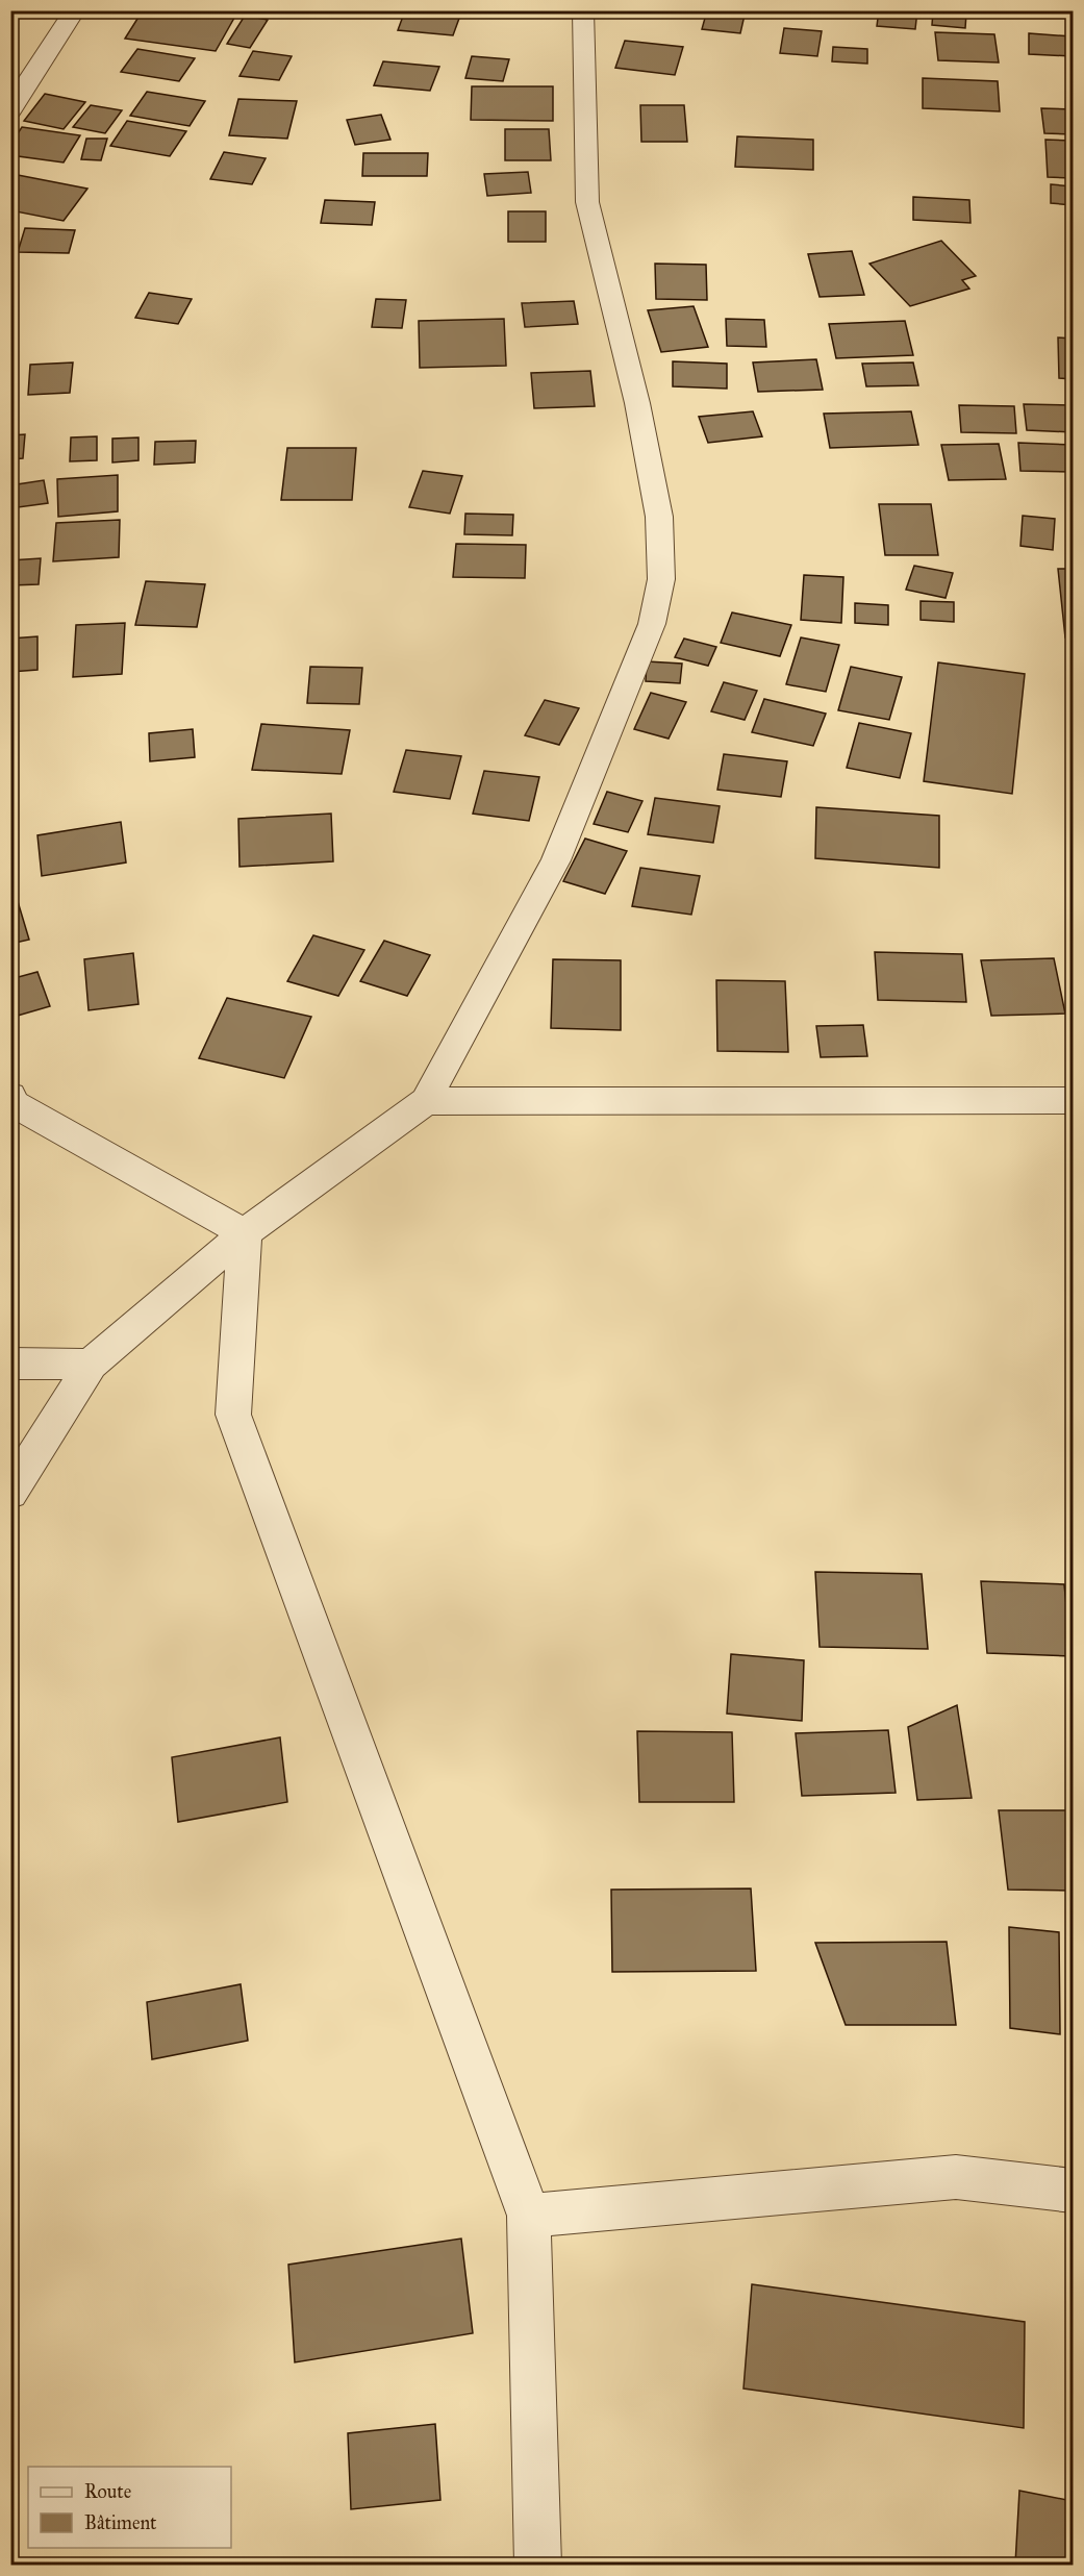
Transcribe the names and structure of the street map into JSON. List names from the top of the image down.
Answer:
{
  "legend": ["Route", "Bâtiment"]
}
